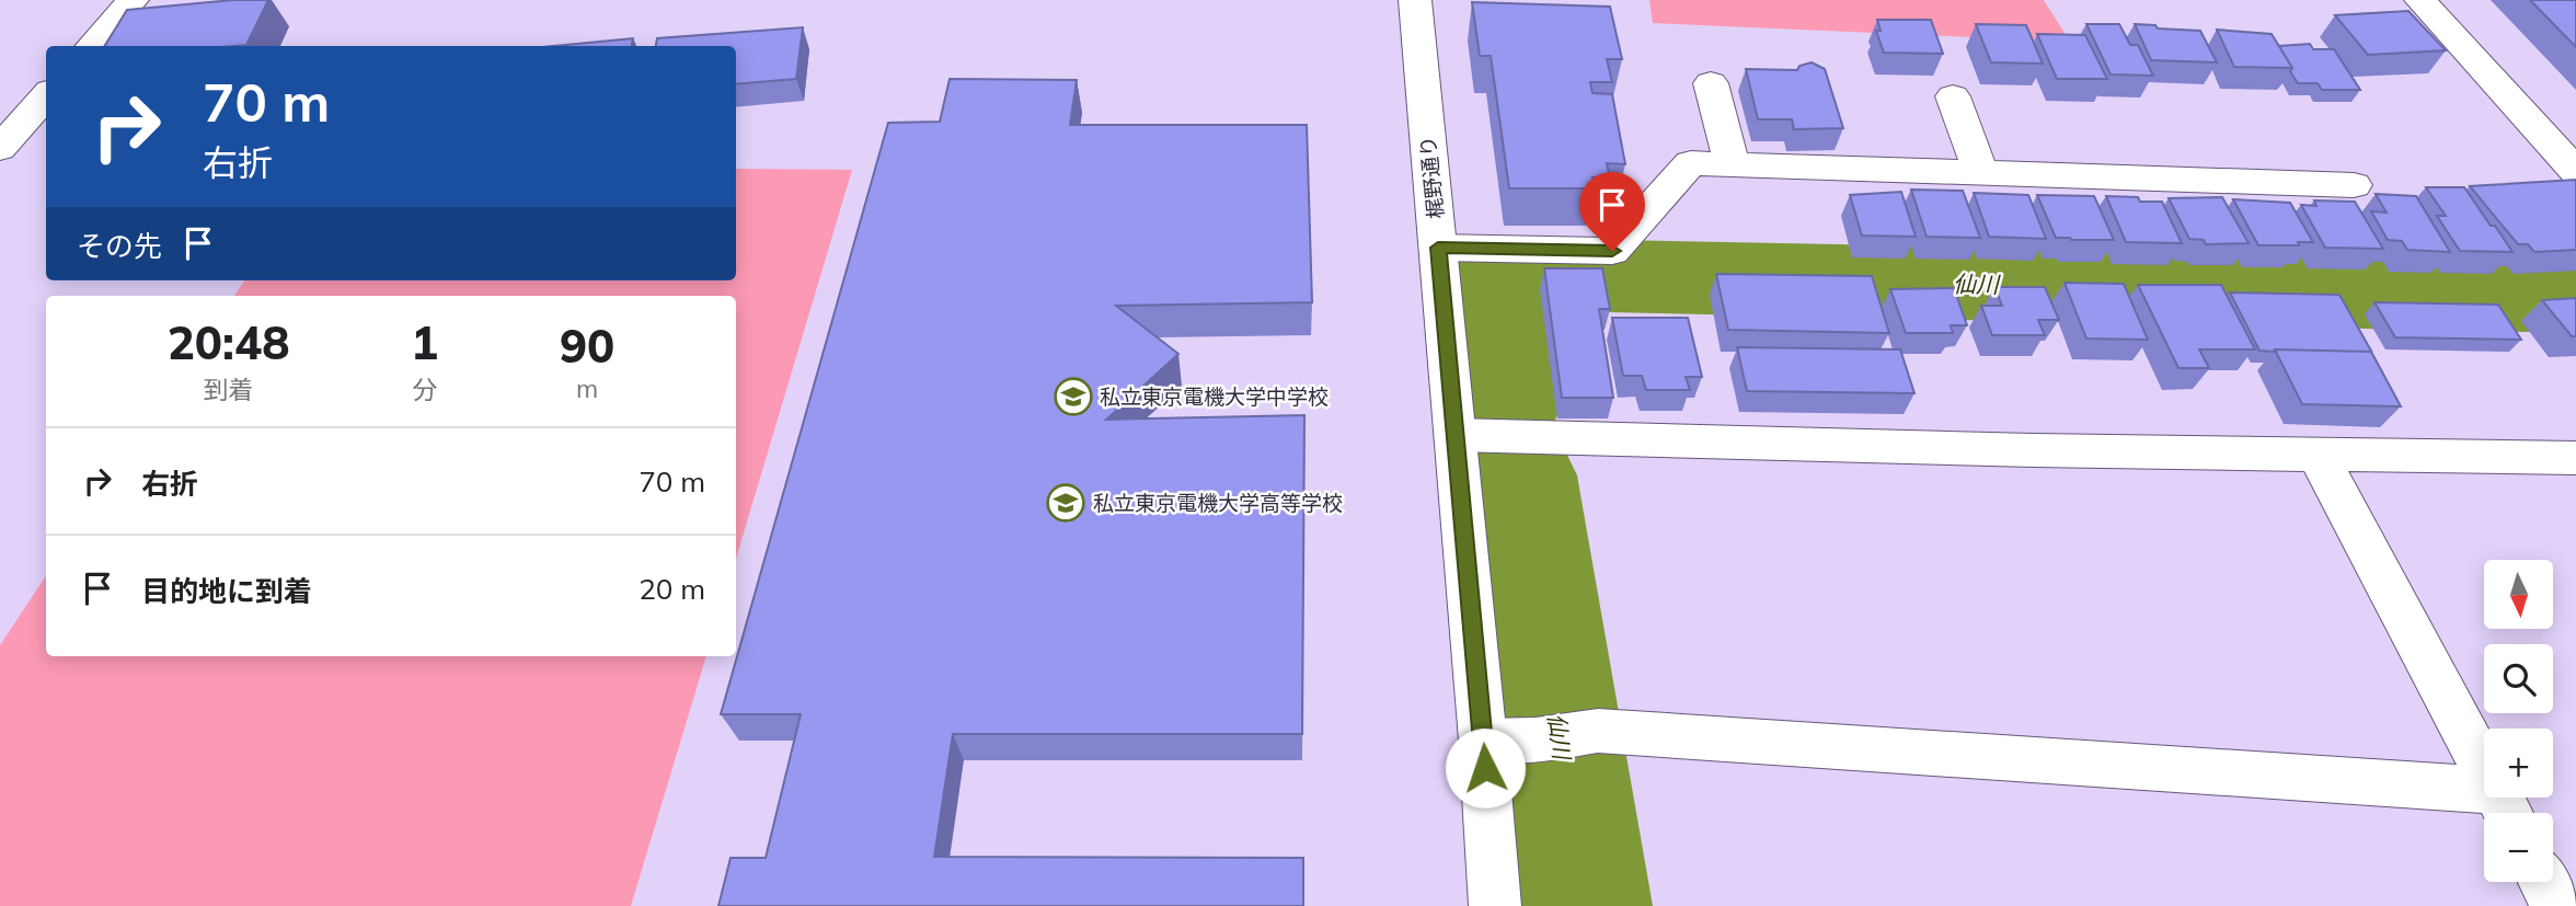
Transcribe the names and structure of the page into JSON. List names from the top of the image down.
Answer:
{
  "streets": {
    "street": ["梶野通り"]
  },
  "water": ["仙川"],
  "places": {
    "school or university": ["私立東京電機大学中学校", "私立東京電機大学高等学校"]
  },
  "north": "bottom",
  "page": {
    "turn": ["70 m", "右折"],
    "then": "その先",
    "eta": [
      "20:48",
      "到着",
      "1",
      "分",
      "90",
      "m"
    ],
    "list": [
      {
        "name": "右折",
        "value": "70 m"
      },
      {
        "name": "目的地に到着",
        "value": "20 m"
      }
    ],
    "map_buttons": ["+", "−"]
  }
}
